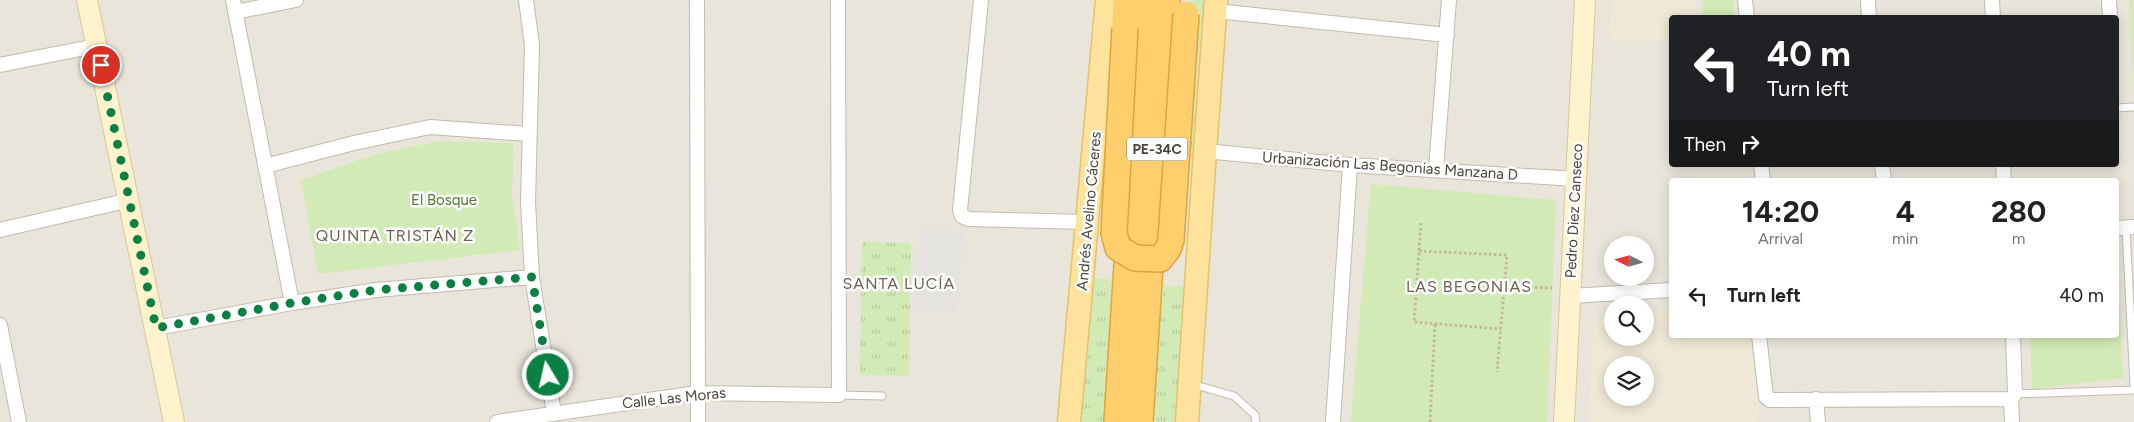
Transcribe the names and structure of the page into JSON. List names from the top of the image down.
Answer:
{
  "streets": {
    "highway": ["PE-34C"],
    "main road": ["Andrés Avelino Cáceres"],
    "street": ["Urbanización Las Begonias Manzana D", "Pedro Diez Canseco", "Calle Las Moras"]
  },
  "crossings": [
    ["Urbanización Las Begonias Manzana D", "Pedro Diez Canseco"]
  ],
  "districts": ["QUINTA TRISTÁN Z", "SANTA LUCÍA", "LAS BEGONIAS"],
  "parks": ["El Bosque"],
  "north": "left",
  "page": {
    "turn": ["40 m", "Turn left"],
    "then": "Then",
    "eta": [
      "14:20",
      "Arrival",
      "4",
      "min",
      "280",
      "m"
    ],
    "list": [
      {
        "name": "Turn left",
        "value": "40 m"
      }
    ]
  }
}
